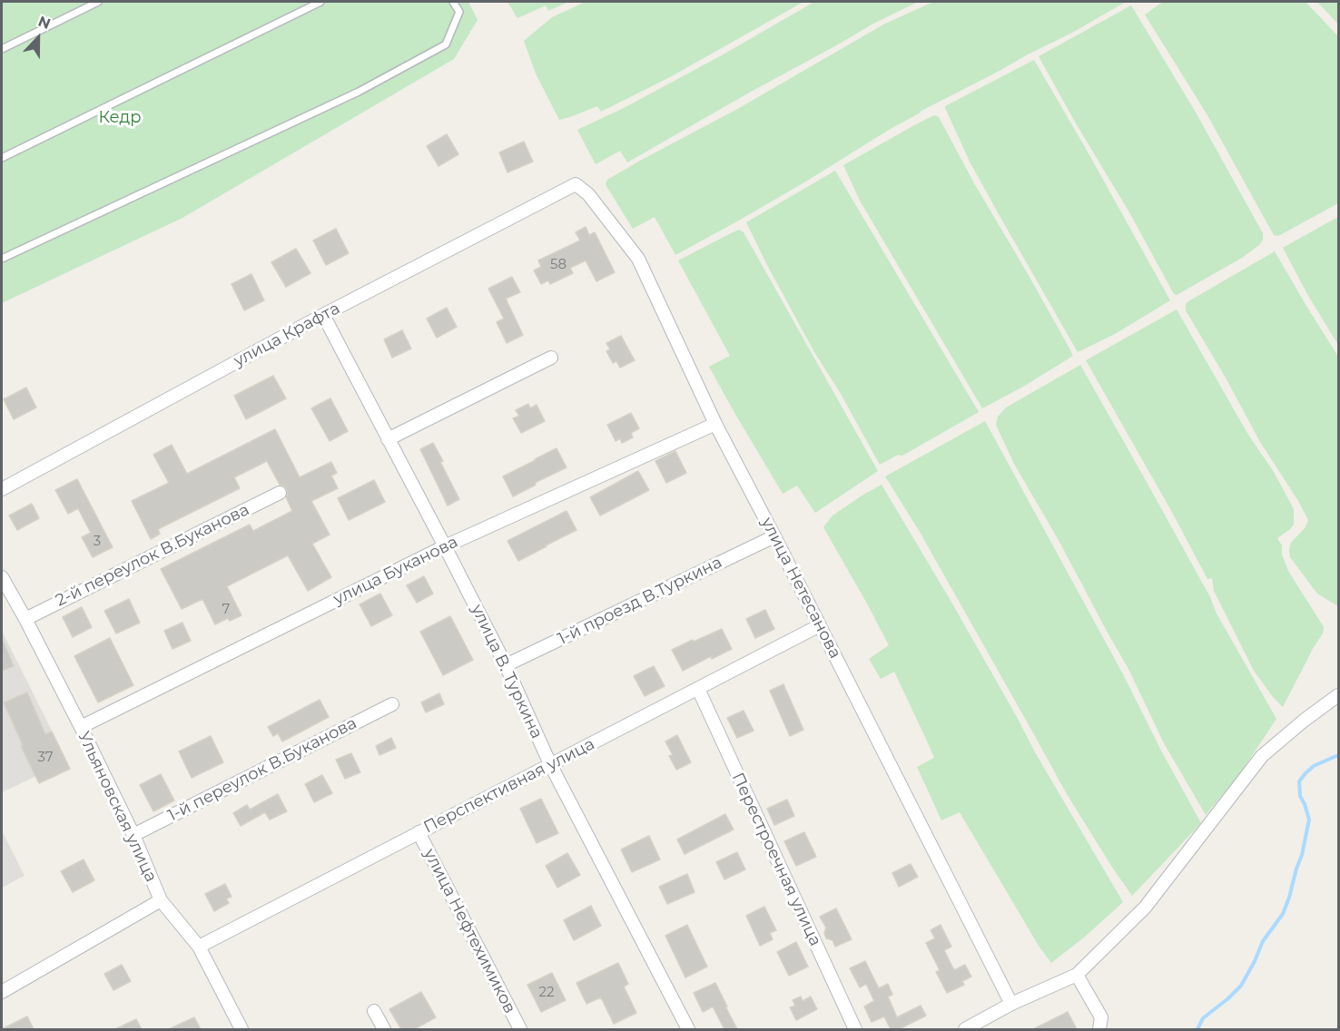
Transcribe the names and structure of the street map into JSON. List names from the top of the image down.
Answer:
{
  "streets": {
    "street": [
      "улица Крафта",
      "2-й переулок В.Буканова",
      "улица Буканова",
      "улица Нетесанова",
      "1-й проезд В.Туркина",
      "улица В. Туркина",
      "1-й переулок В.Буканова",
      "Перспективная улица",
      "Ульяновская улица",
      "Перестроечная улица",
      "улица Нефтехимиков"
    ]
  },
  "crossings": [
    ["улица Крафта", "улица Нетесанова"],
    ["улица Крафта", "улица В. Туркина"],
    ["2-й переулок В.Буканова", "Ульяновская улица"],
    ["улица Буканова", "улица Нетесанова"],
    ["улица Буканова", "улица В. Туркина"],
    ["улица Буканова", "Ульяновская улица"],
    ["улица Нетесанова", "1-й проезд В.Туркина"],
    ["улица Нетесанова", "Перспективная улица"],
    ["1-й проезд В.Туркина", "улица В. Туркина"],
    ["улица В. Туркина", "Перспективная улица"],
    ["1-й переулок В.Буканова", "Ульяновская улица"],
    ["Перспективная улица", "Ульяновская улица"],
    ["Перспективная улица", "Перестроечная улица"],
    ["Перспективная улица", "улица Нефтехимиков"]
  ],
  "parks": ["Кедр"],
  "house_numbers": [
    "58",
    "3",
    "7",
    "37",
    "22"
  ],
  "north": "top"
}
